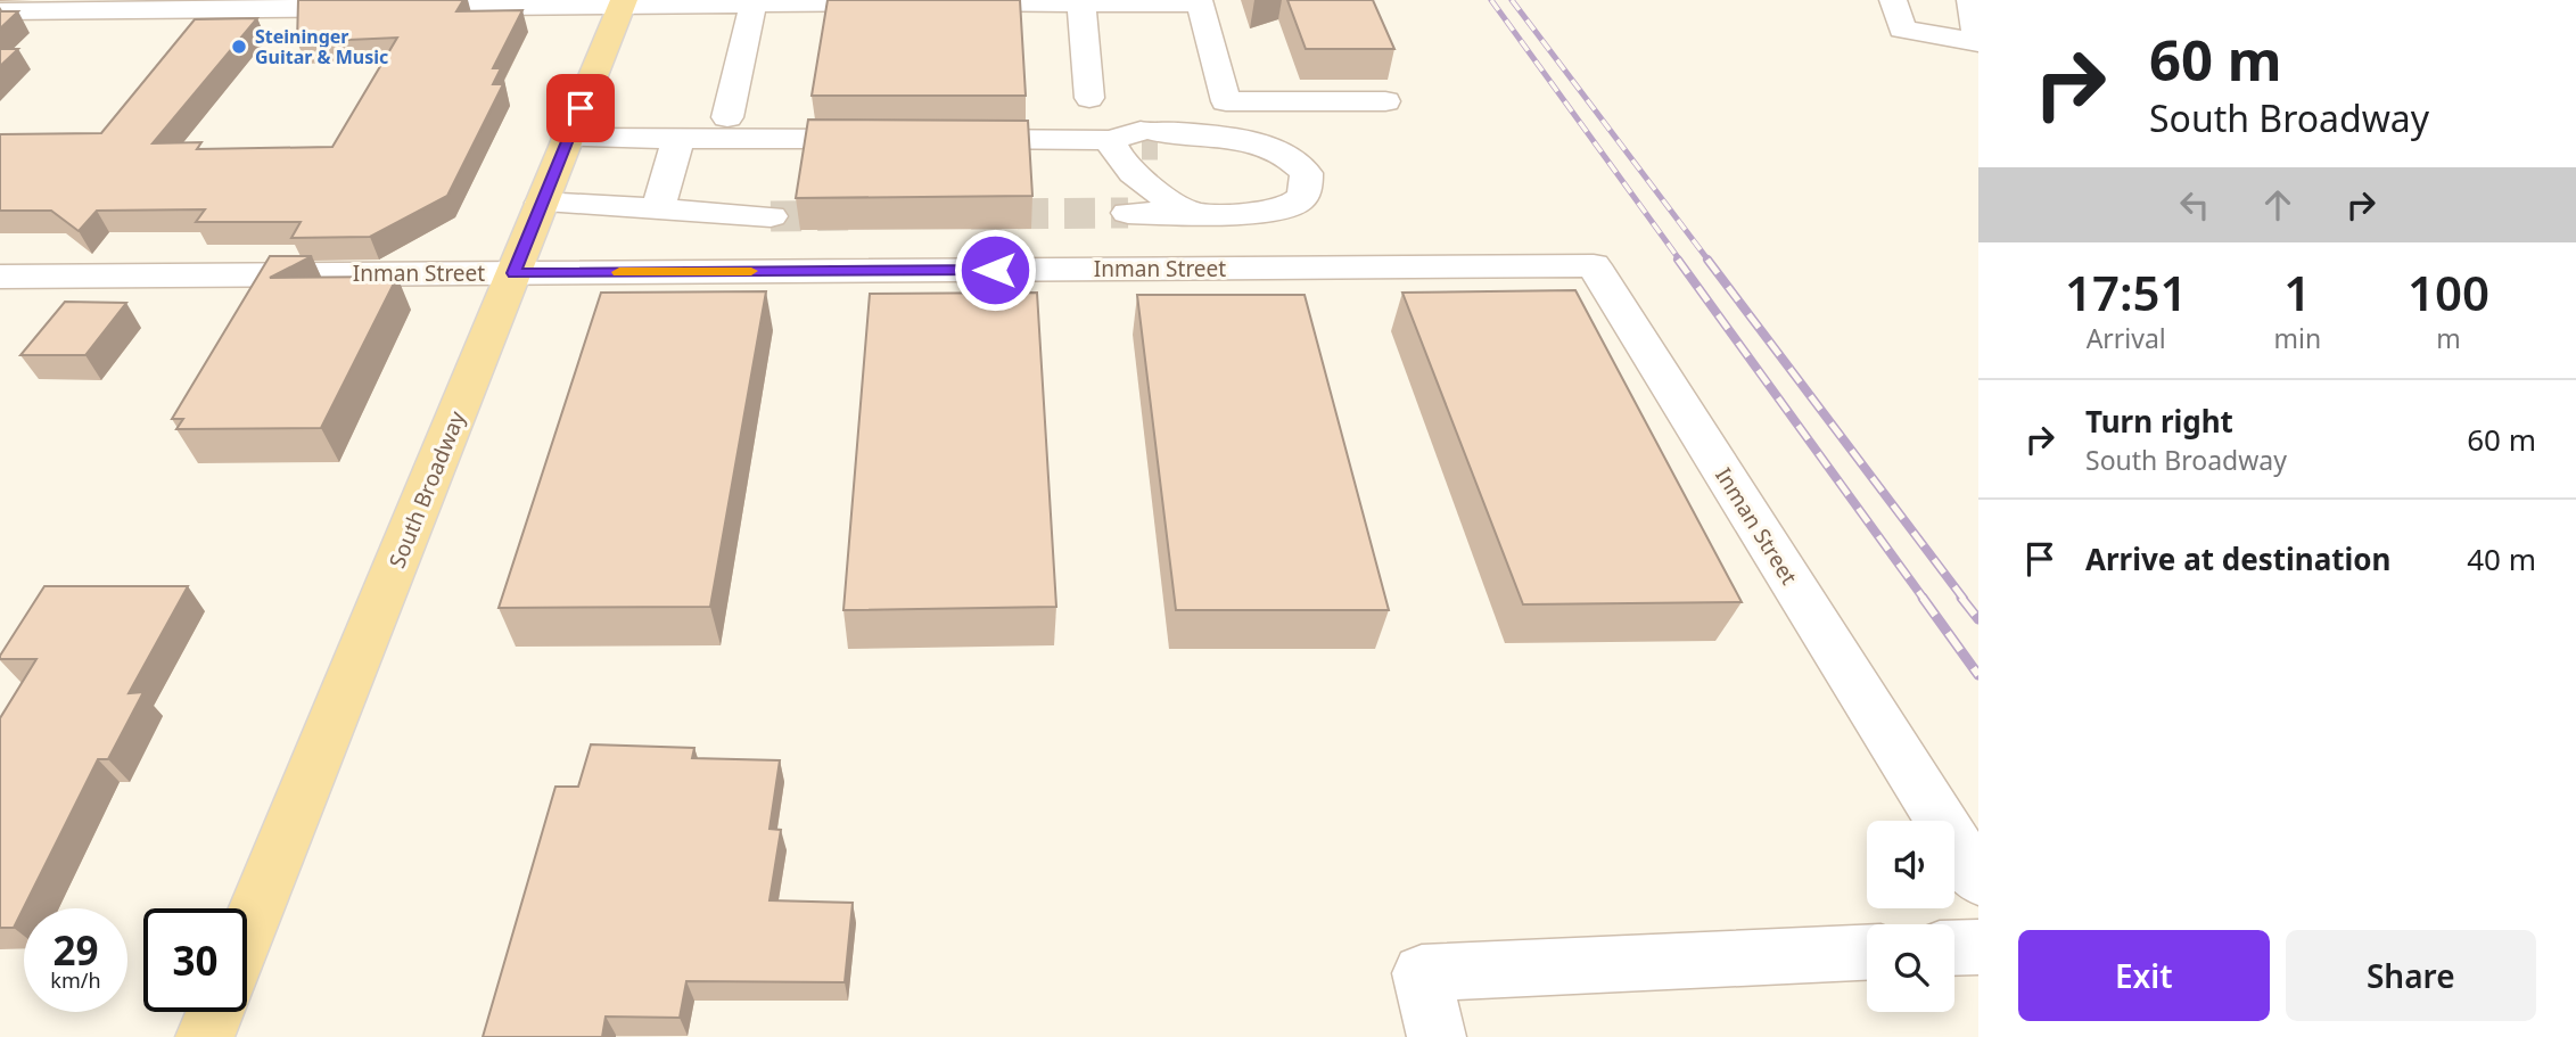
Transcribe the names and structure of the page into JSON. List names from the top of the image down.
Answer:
{
  "streets": {
    "main road": ["South Broadway"],
    "street": ["Inman Street"]
  },
  "crossings": [
    ["Inman Street", "South Broadway"]
  ],
  "places": ["Steininger Guitar & Music"],
  "page": {
    "turn": ["60 m", "South Broadway"],
    "eta": [
      "17:51",
      "Arrival",
      "1",
      "min",
      "100",
      "m"
    ],
    "list": [
      {
        "name": "Turn right",
        "note": "South Broadway",
        "value": "60 m"
      },
      {
        "name": "Arrive at destination",
        "value": "40 m"
      }
    ],
    "speed": "29 km/h",
    "limit": "30",
    "buttons": ["Exit", "Share"]
  }
}
